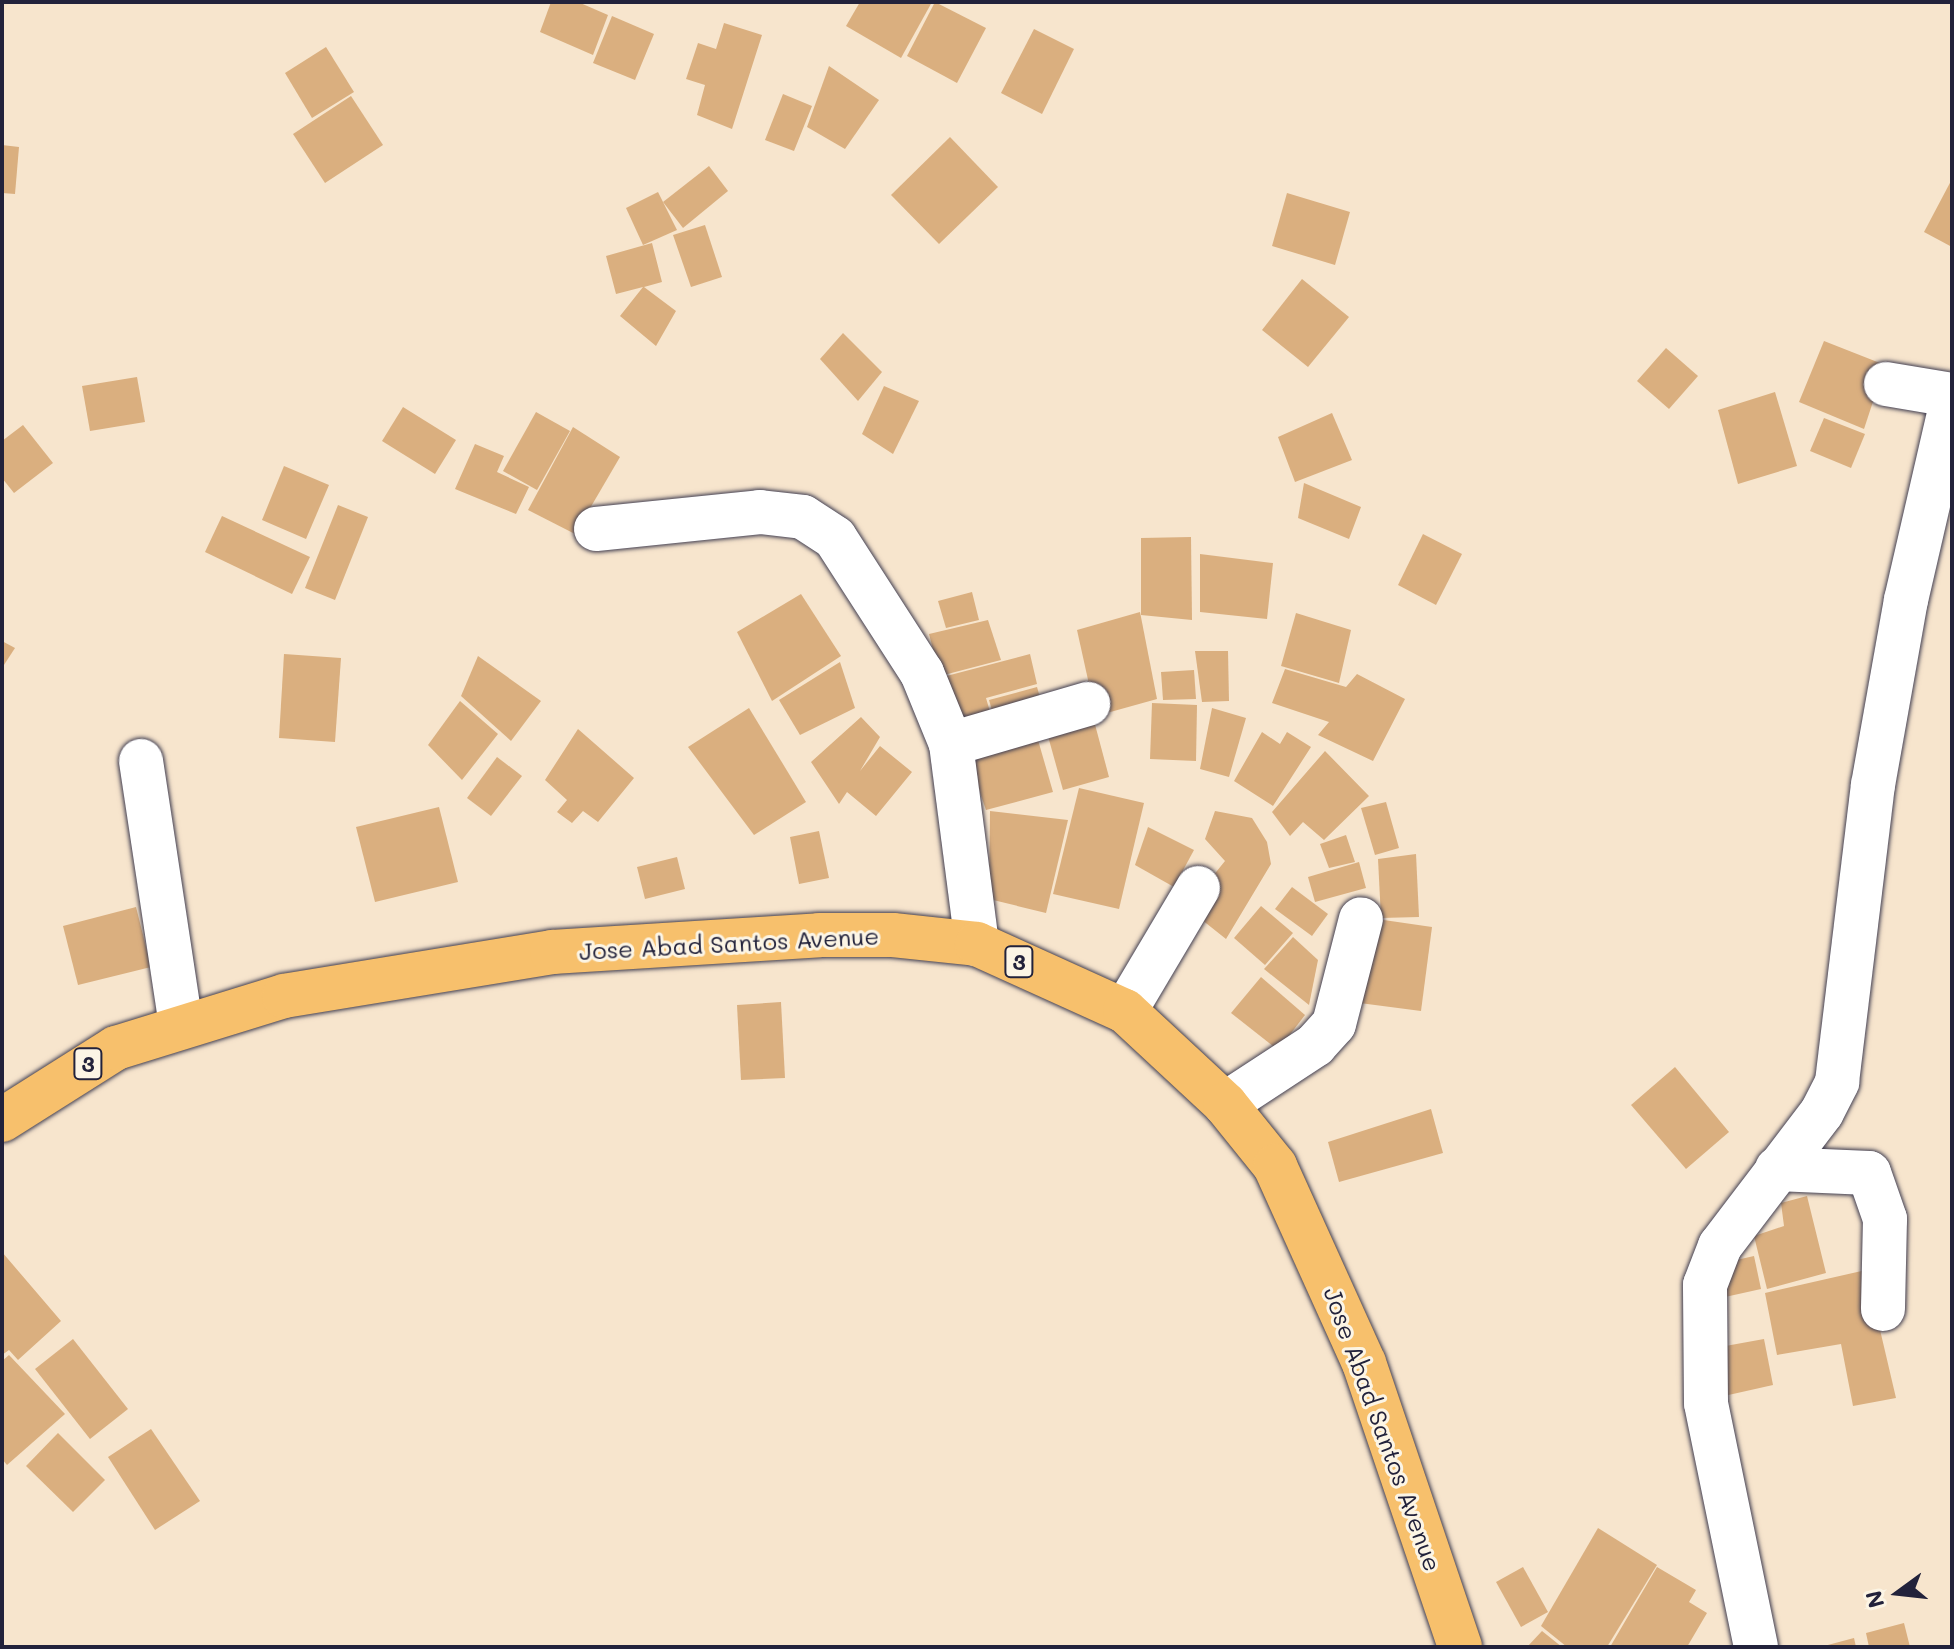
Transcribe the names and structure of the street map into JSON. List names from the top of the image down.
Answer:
{
  "streets": {
    "highway": ["Jose Abad Santos Avenue", "3"]
  },
  "north": "left"
}
